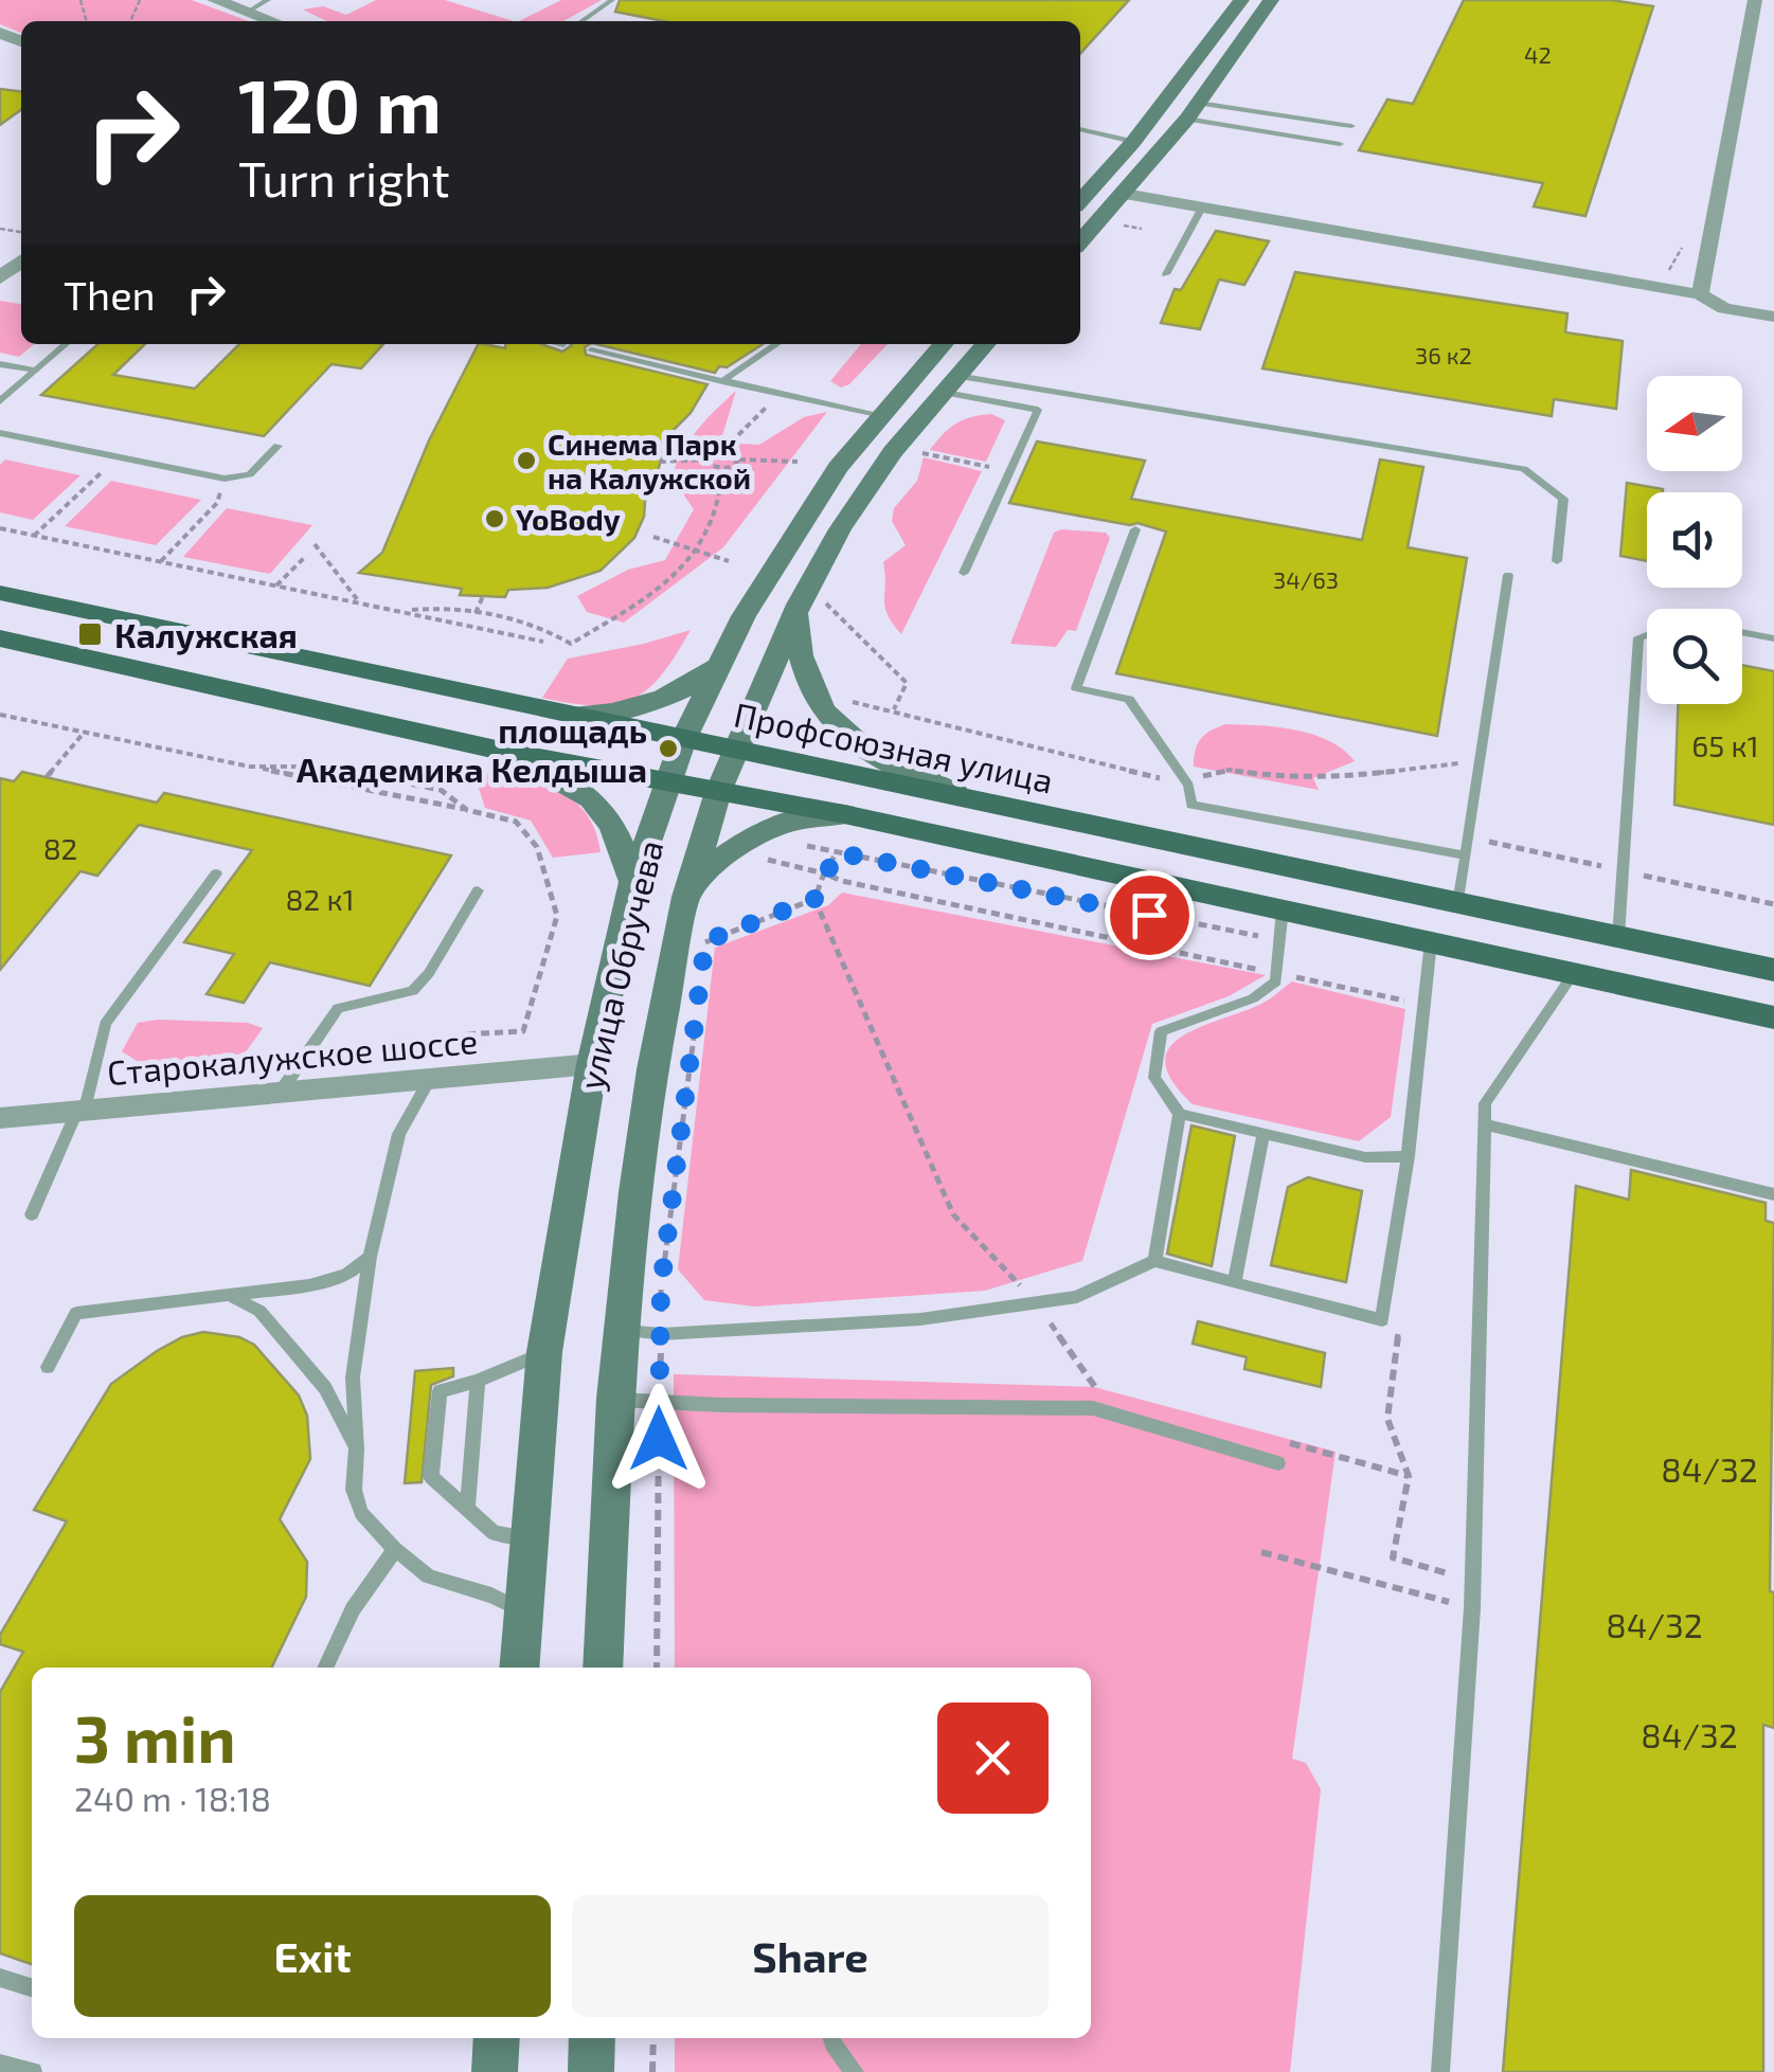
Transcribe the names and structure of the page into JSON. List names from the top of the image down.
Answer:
{
  "streets": {
    "main road": ["Профсоюзная улица", "улица Обручева"],
    "street": ["Старокалужское шоссе"]
  },
  "crossings": [
    ["Профсоюзная улица", "улица Обручева"],
    ["улица Обручева", "Старокалужское шоссе"]
  ],
  "places": {
    "other": ["Синема Парк на Калужской", "YoBody", "площадь Академика Келдыша"],
    "transit": ["Калужская"]
  },
  "house_numbers": [
    "42",
    "36 к2",
    "34/63",
    "65 к1",
    "82",
    "82 к1",
    "84/32",
    "84/32",
    "84/32"
  ],
  "north": "left",
  "page": {
    "turn": ["120 m", "Turn right"],
    "then": "Then",
    "heading": ["3 min", "240 m · 18:18"],
    "buttons": ["Exit", "Share"]
  }
}
